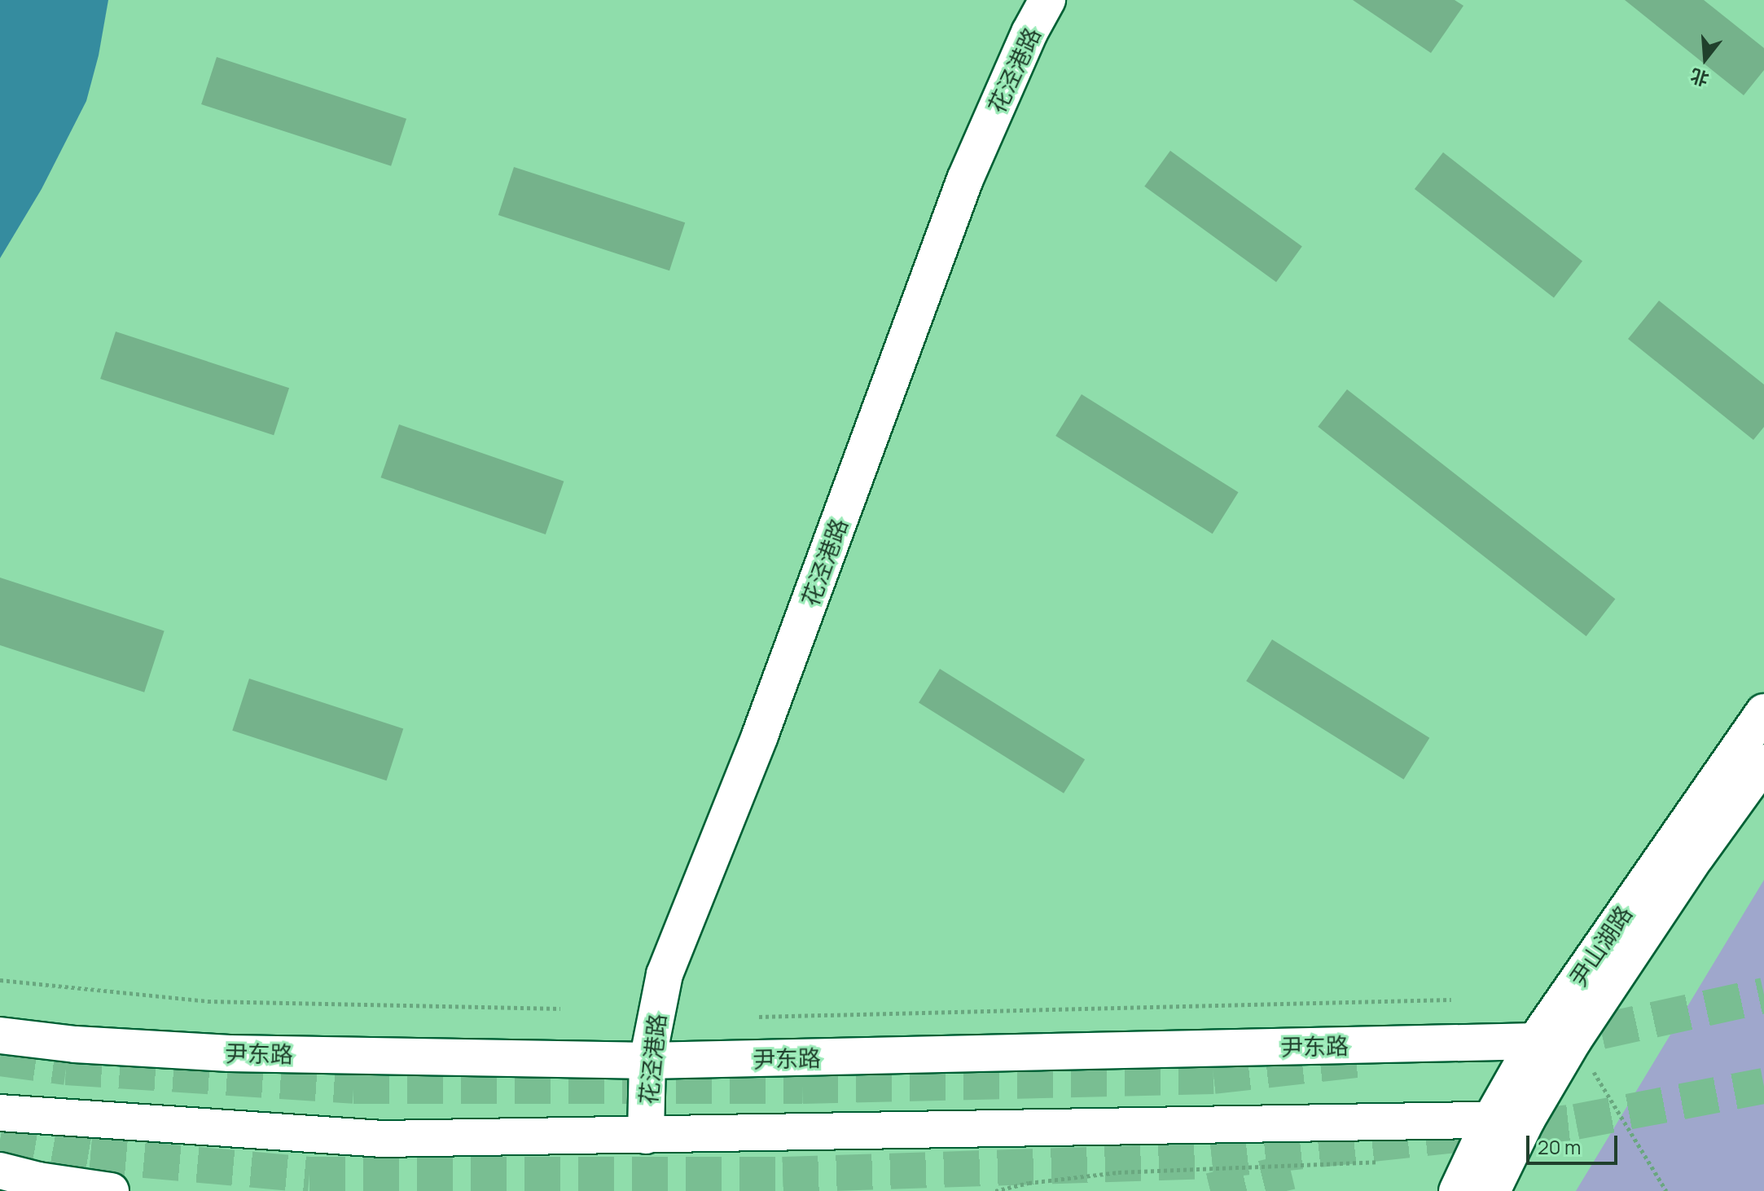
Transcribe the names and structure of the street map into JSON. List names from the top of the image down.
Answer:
{
  "streets": {
    "main road": ["花泾港路", "尹山湖路", "尹东路"]
  },
  "crossings": [
    ["花泾港路", "尹东路"],
    ["尹山湖路", "尹东路"]
  ],
  "scale_bar": "20 m",
  "north": "bottom"
}
